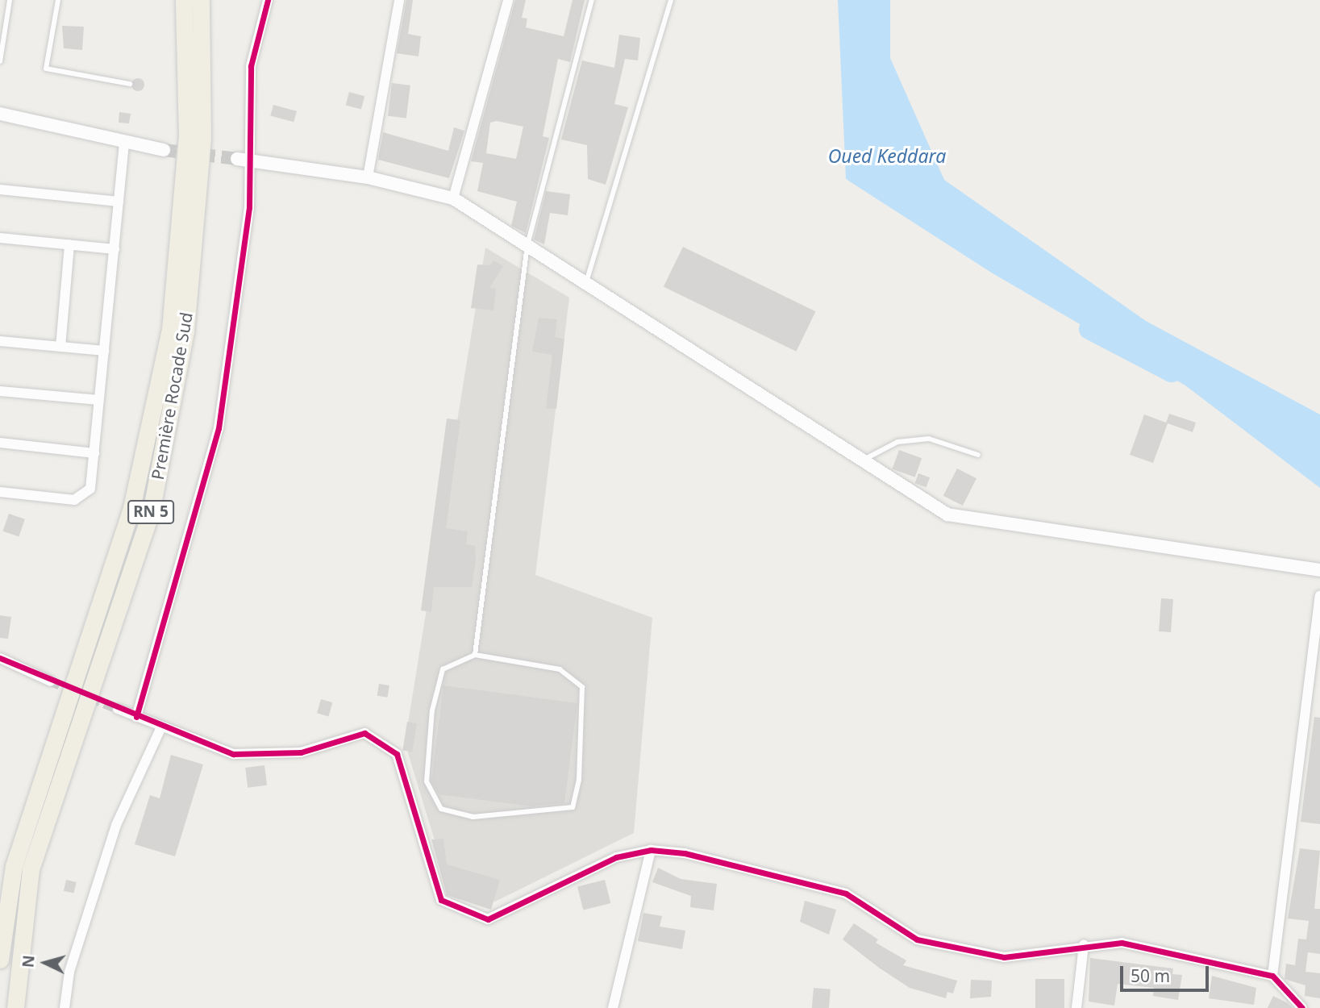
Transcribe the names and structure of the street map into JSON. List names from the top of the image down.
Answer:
{
  "streets": {
    "highway": ["Première Rocade Sud", "RN 5"]
  },
  "water": ["Oued Keddara"],
  "scale_bar": "50 m",
  "north": "left"
}
